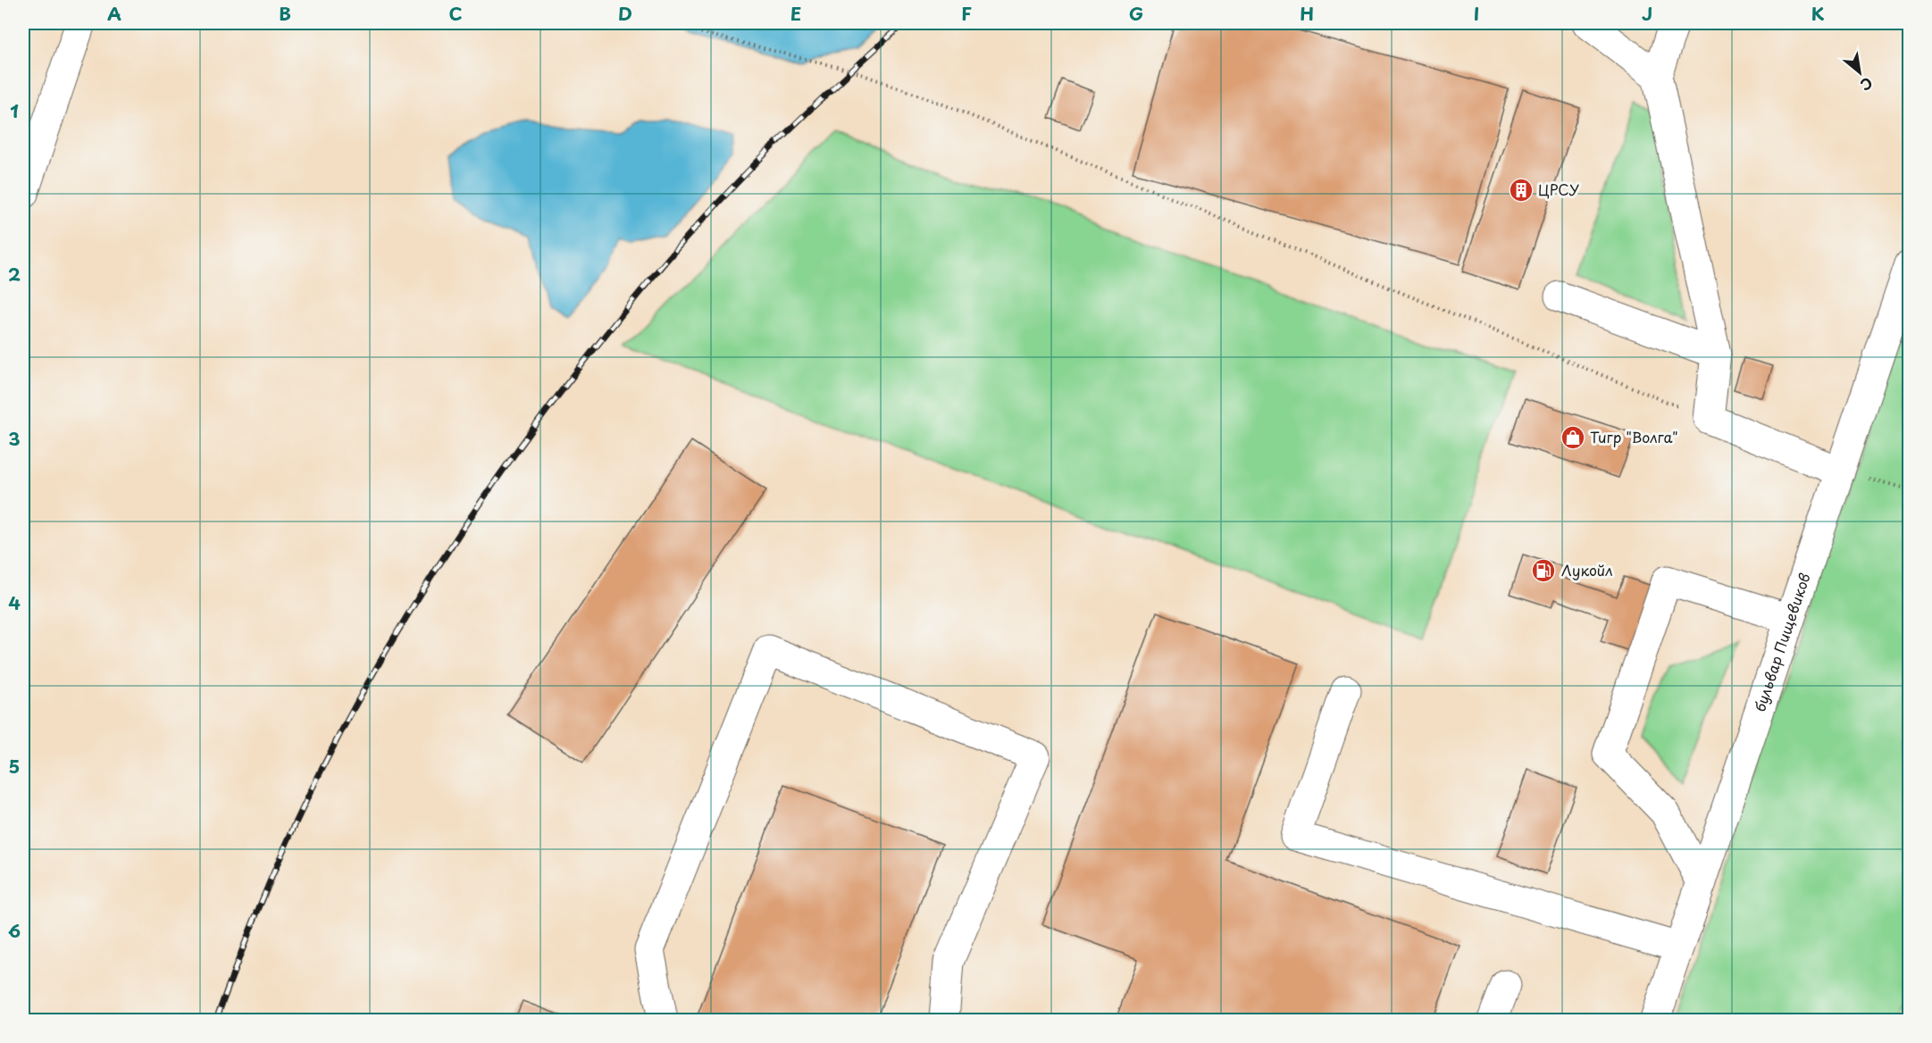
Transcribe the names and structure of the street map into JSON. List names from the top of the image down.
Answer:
{
  "streets": {
    "main road": ["бульвар Пищевиков"]
  },
  "places": {
    "building": ["ЦРСУ"],
    "shop": ["Тигр \"Волга\""],
    "fuel station": ["Лукойл"]
  },
  "north": "bottom right",
  "grid": {
    "columns": [
      "A",
      "B",
      "C",
      "D",
      "E",
      "F",
      "G",
      "H",
      "I",
      "J",
      "K"
    ],
    "rows": [
      "1",
      "2",
      "3",
      "4",
      "5",
      "6"
    ]
  }
}
